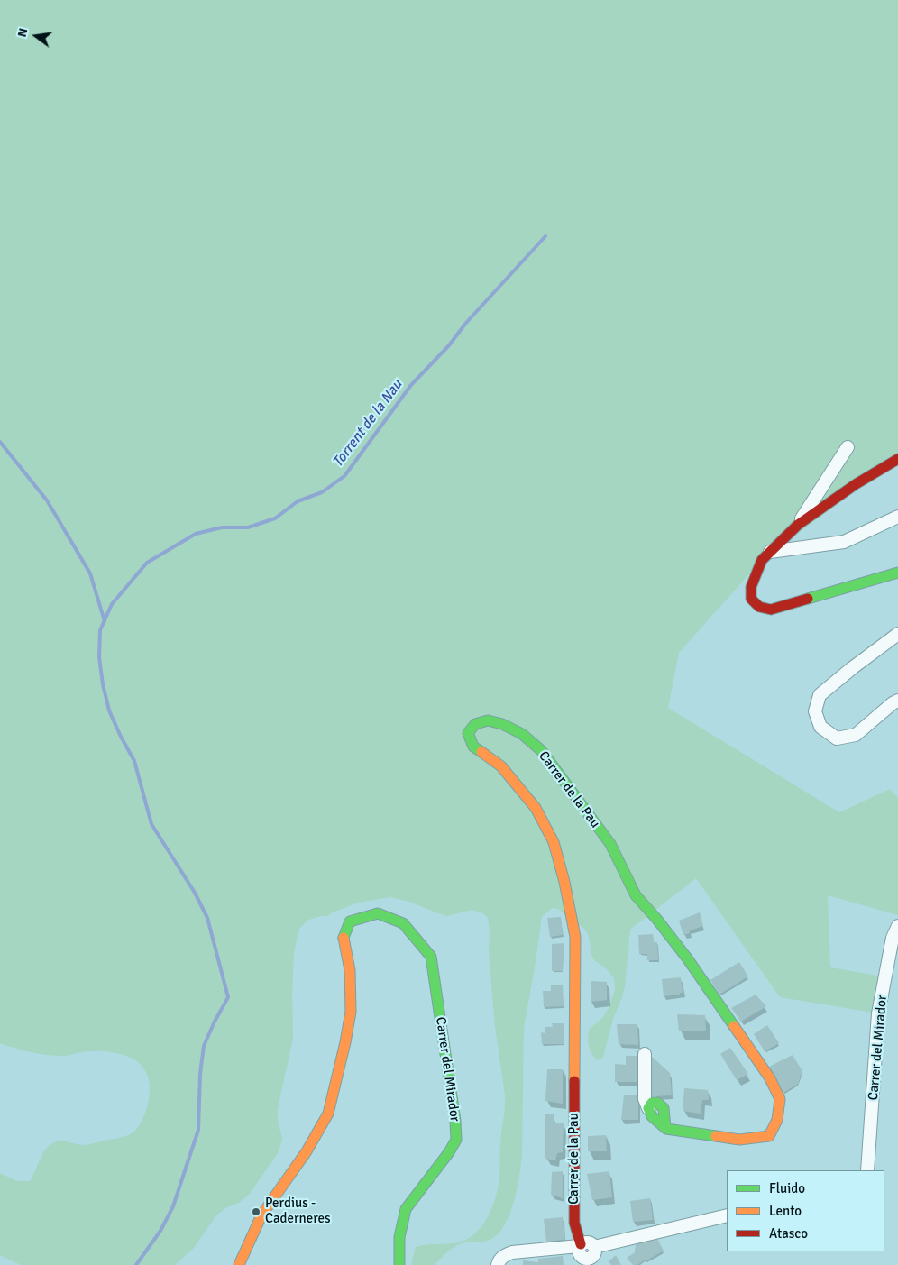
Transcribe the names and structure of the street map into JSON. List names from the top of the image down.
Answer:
{
  "streets": {
    "street": ["Carrer de la Pau", "Carrer del Mirador"]
  },
  "water": ["Torrent de la Nau"],
  "places": ["Perdius - Caderneres"],
  "legend": ["Fluido", "Lento", "Atasco"],
  "north": "left"
}
